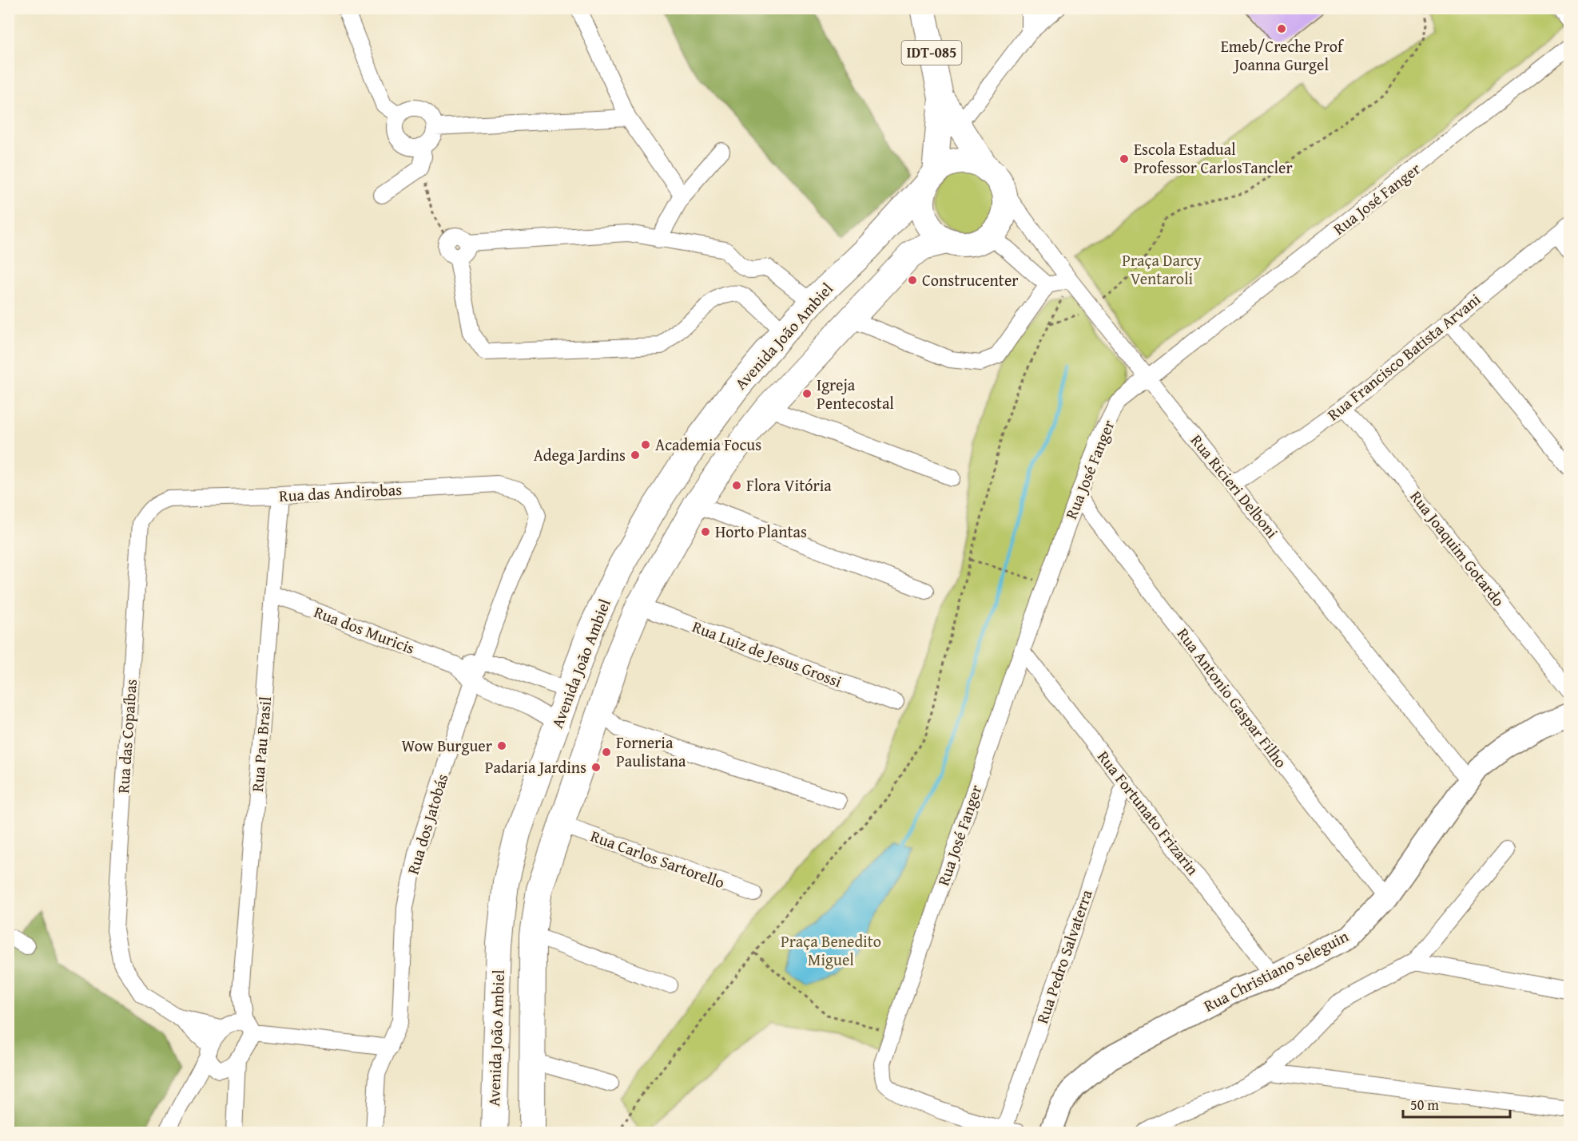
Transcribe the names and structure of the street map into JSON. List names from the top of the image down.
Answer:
{
  "streets": {
    "main road": ["IDT-085", "Avenida João Ambiel", "Rua Christiano Seleguin"],
    "street": [
      "Rua José Fanger",
      "Rua Francisco Batista Arvani",
      "Rua Ricieri Delboni",
      "Rua das Andirobas",
      "Rua Joaquim Gotardo",
      "Rua dos Muricis",
      "Rua Luiz de Jesus Grossi",
      "Rua Antonio Gaspar Filho",
      "Rua das Copaíbas",
      "Rua Pau Brasil",
      "Rua Fortunato Frizarin",
      "Rua dos Jatobás",
      "Rua Carlos Sartorello",
      "Rua Pedro Salvaterra"
    ]
  },
  "crossings": [
    ["Rua José Fanger", "Rua Ricieri Delboni"],
    ["Rua José Fanger", "Rua Antonio Gaspar Filho"],
    ["Rua José Fanger", "Rua Fortunato Frizarin"],
    ["Rua José Fanger", "Rua Pedro Salvaterra"],
    ["Avenida João Ambiel", "Rua Ricieri Delboni"],
    ["Avenida João Ambiel", "Rua dos Muricis"],
    ["Avenida João Ambiel", "Rua Luiz de Jesus Grossi"],
    ["Avenida João Ambiel", "Rua Carlos Sartorello"],
    ["Rua Francisco Batista Arvani", "Rua Ricieri Delboni"],
    ["Rua Francisco Batista Arvani", "Rua Joaquim Gotardo"],
    ["Rua Ricieri Delboni", "Rua Christiano Seleguin"],
    ["Rua das Andirobas", "Rua das Copaíbas"],
    ["Rua das Andirobas", "Rua Pau Brasil"],
    ["Rua das Andirobas", "Rua dos Jatobás"],
    ["Rua dos Muricis", "Rua Pau Brasil"],
    ["Rua dos Muricis", "Rua dos Jatobás"],
    ["Rua Antonio Gaspar Filho", "Rua Christiano Seleguin"],
    ["Rua Fortunato Frizarin", "Rua Pedro Salvaterra"],
    ["Rua Fortunato Frizarin", "Rua Christiano Seleguin"]
  ],
  "parks": ["Praça Darcy Ventaroli", "Praça Benedito Miguel"],
  "places": [
    "Emeb/Creche Prof Joanna Gurgel",
    "Escola Estadual Professor CarlosTancler",
    "Construcenter",
    "Igreja Pentecostal",
    "Academia Focus",
    "Adega Jardins",
    "Flora Vitória",
    "Horto Plantas",
    "Wow Burguer",
    "Forneria Paulistana",
    "Padaria Jardins"
  ],
  "scale_bar": "50 m"
}
